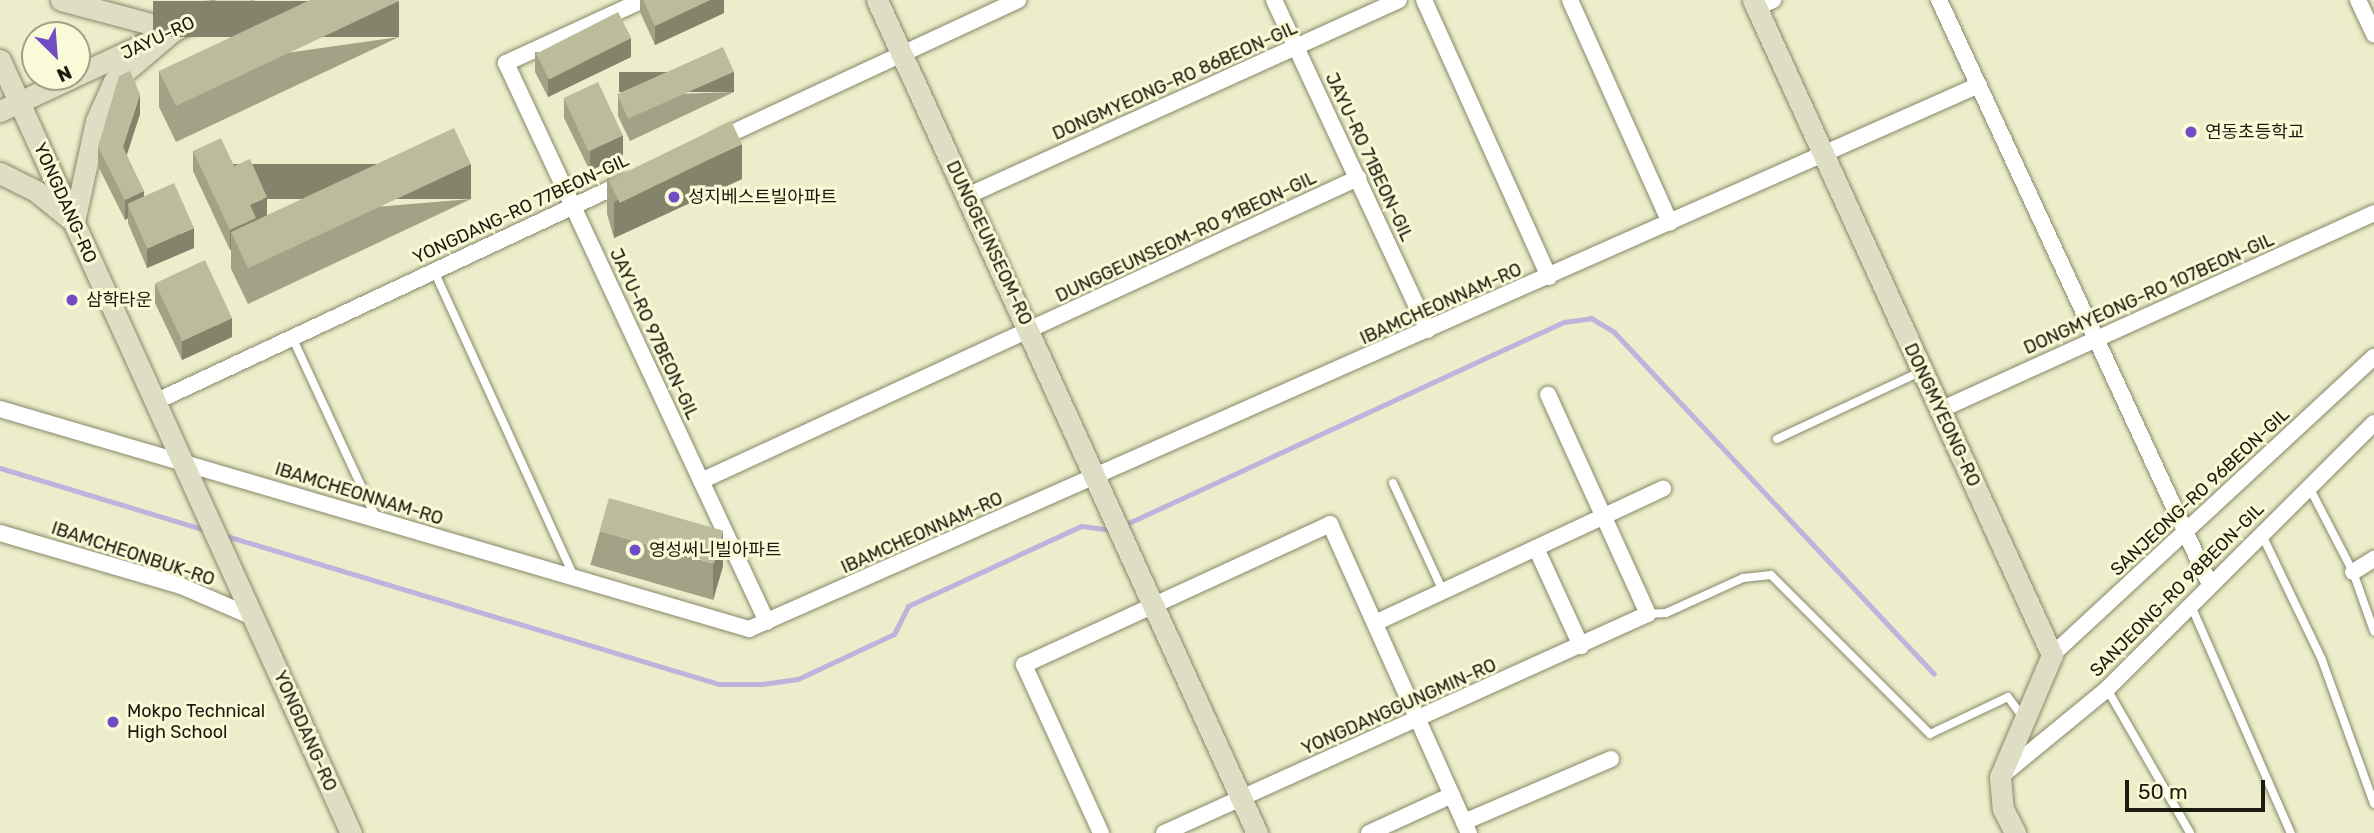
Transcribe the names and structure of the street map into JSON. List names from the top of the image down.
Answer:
{
  "streets": {
    "street": [
      "JAYU-RO",
      "DONGMYEONG-RO 86BEON-GIL",
      "JAYU-RO 71BEON-GIL",
      "YONGDANG-RO",
      "YONGDANG-RO 77BEON-GIL",
      "DUNGGEUNSEOM-RO 91BEON-GIL",
      "DUNGGEUNSEOM-RO",
      "DONGMYEONG-RO 107BEON-GIL",
      "IBAMCHEONNAM-RO",
      "JAYU-RO 97BEON-GIL",
      "DONGMYEONG-RO",
      "SANJEONG-RO 96BEON-GIL",
      "IBAMCHEONBUK-RO",
      "SANJEONG-RO 98BEON-GIL",
      "YONGDANGGUNGMIN-RO"
    ]
  },
  "crossings": [
    ["JAYU-RO", "YONGDANG-RO"],
    ["DONGMYEONG-RO 86BEON-GIL", "JAYU-RO 71BEON-GIL"],
    ["DONGMYEONG-RO 86BEON-GIL", "DUNGGEUNSEOM-RO"],
    ["JAYU-RO 71BEON-GIL", "DUNGGEUNSEOM-RO 91BEON-GIL"],
    ["JAYU-RO 71BEON-GIL", "IBAMCHEONNAM-RO"],
    ["YONGDANG-RO", "YONGDANG-RO 77BEON-GIL"],
    ["YONGDANG-RO", "IBAMCHEONNAM-RO"],
    ["YONGDANG-RO", "IBAMCHEONBUK-RO"],
    ["YONGDANG-RO 77BEON-GIL", "JAYU-RO 97BEON-GIL"],
    ["DUNGGEUNSEOM-RO 91BEON-GIL", "DUNGGEUNSEOM-RO"],
    ["DUNGGEUNSEOM-RO 91BEON-GIL", "JAYU-RO 97BEON-GIL"],
    ["DUNGGEUNSEOM-RO", "IBAMCHEONNAM-RO"],
    ["DONGMYEONG-RO 107BEON-GIL", "DONGMYEONG-RO"],
    ["IBAMCHEONNAM-RO", "JAYU-RO 97BEON-GIL"],
    ["IBAMCHEONNAM-RO", "DONGMYEONG-RO"],
    ["DONGMYEONG-RO", "SANJEONG-RO 96BEON-GIL"]
  ],
  "places": [
    "연동초등학교",
    "성지베스트빌아파트",
    "삼학타운",
    "영성써니빌아파트",
    "Mokpo Technical High School"
  ],
  "scale_bar": "50 m",
  "north": "bottom right"
}
